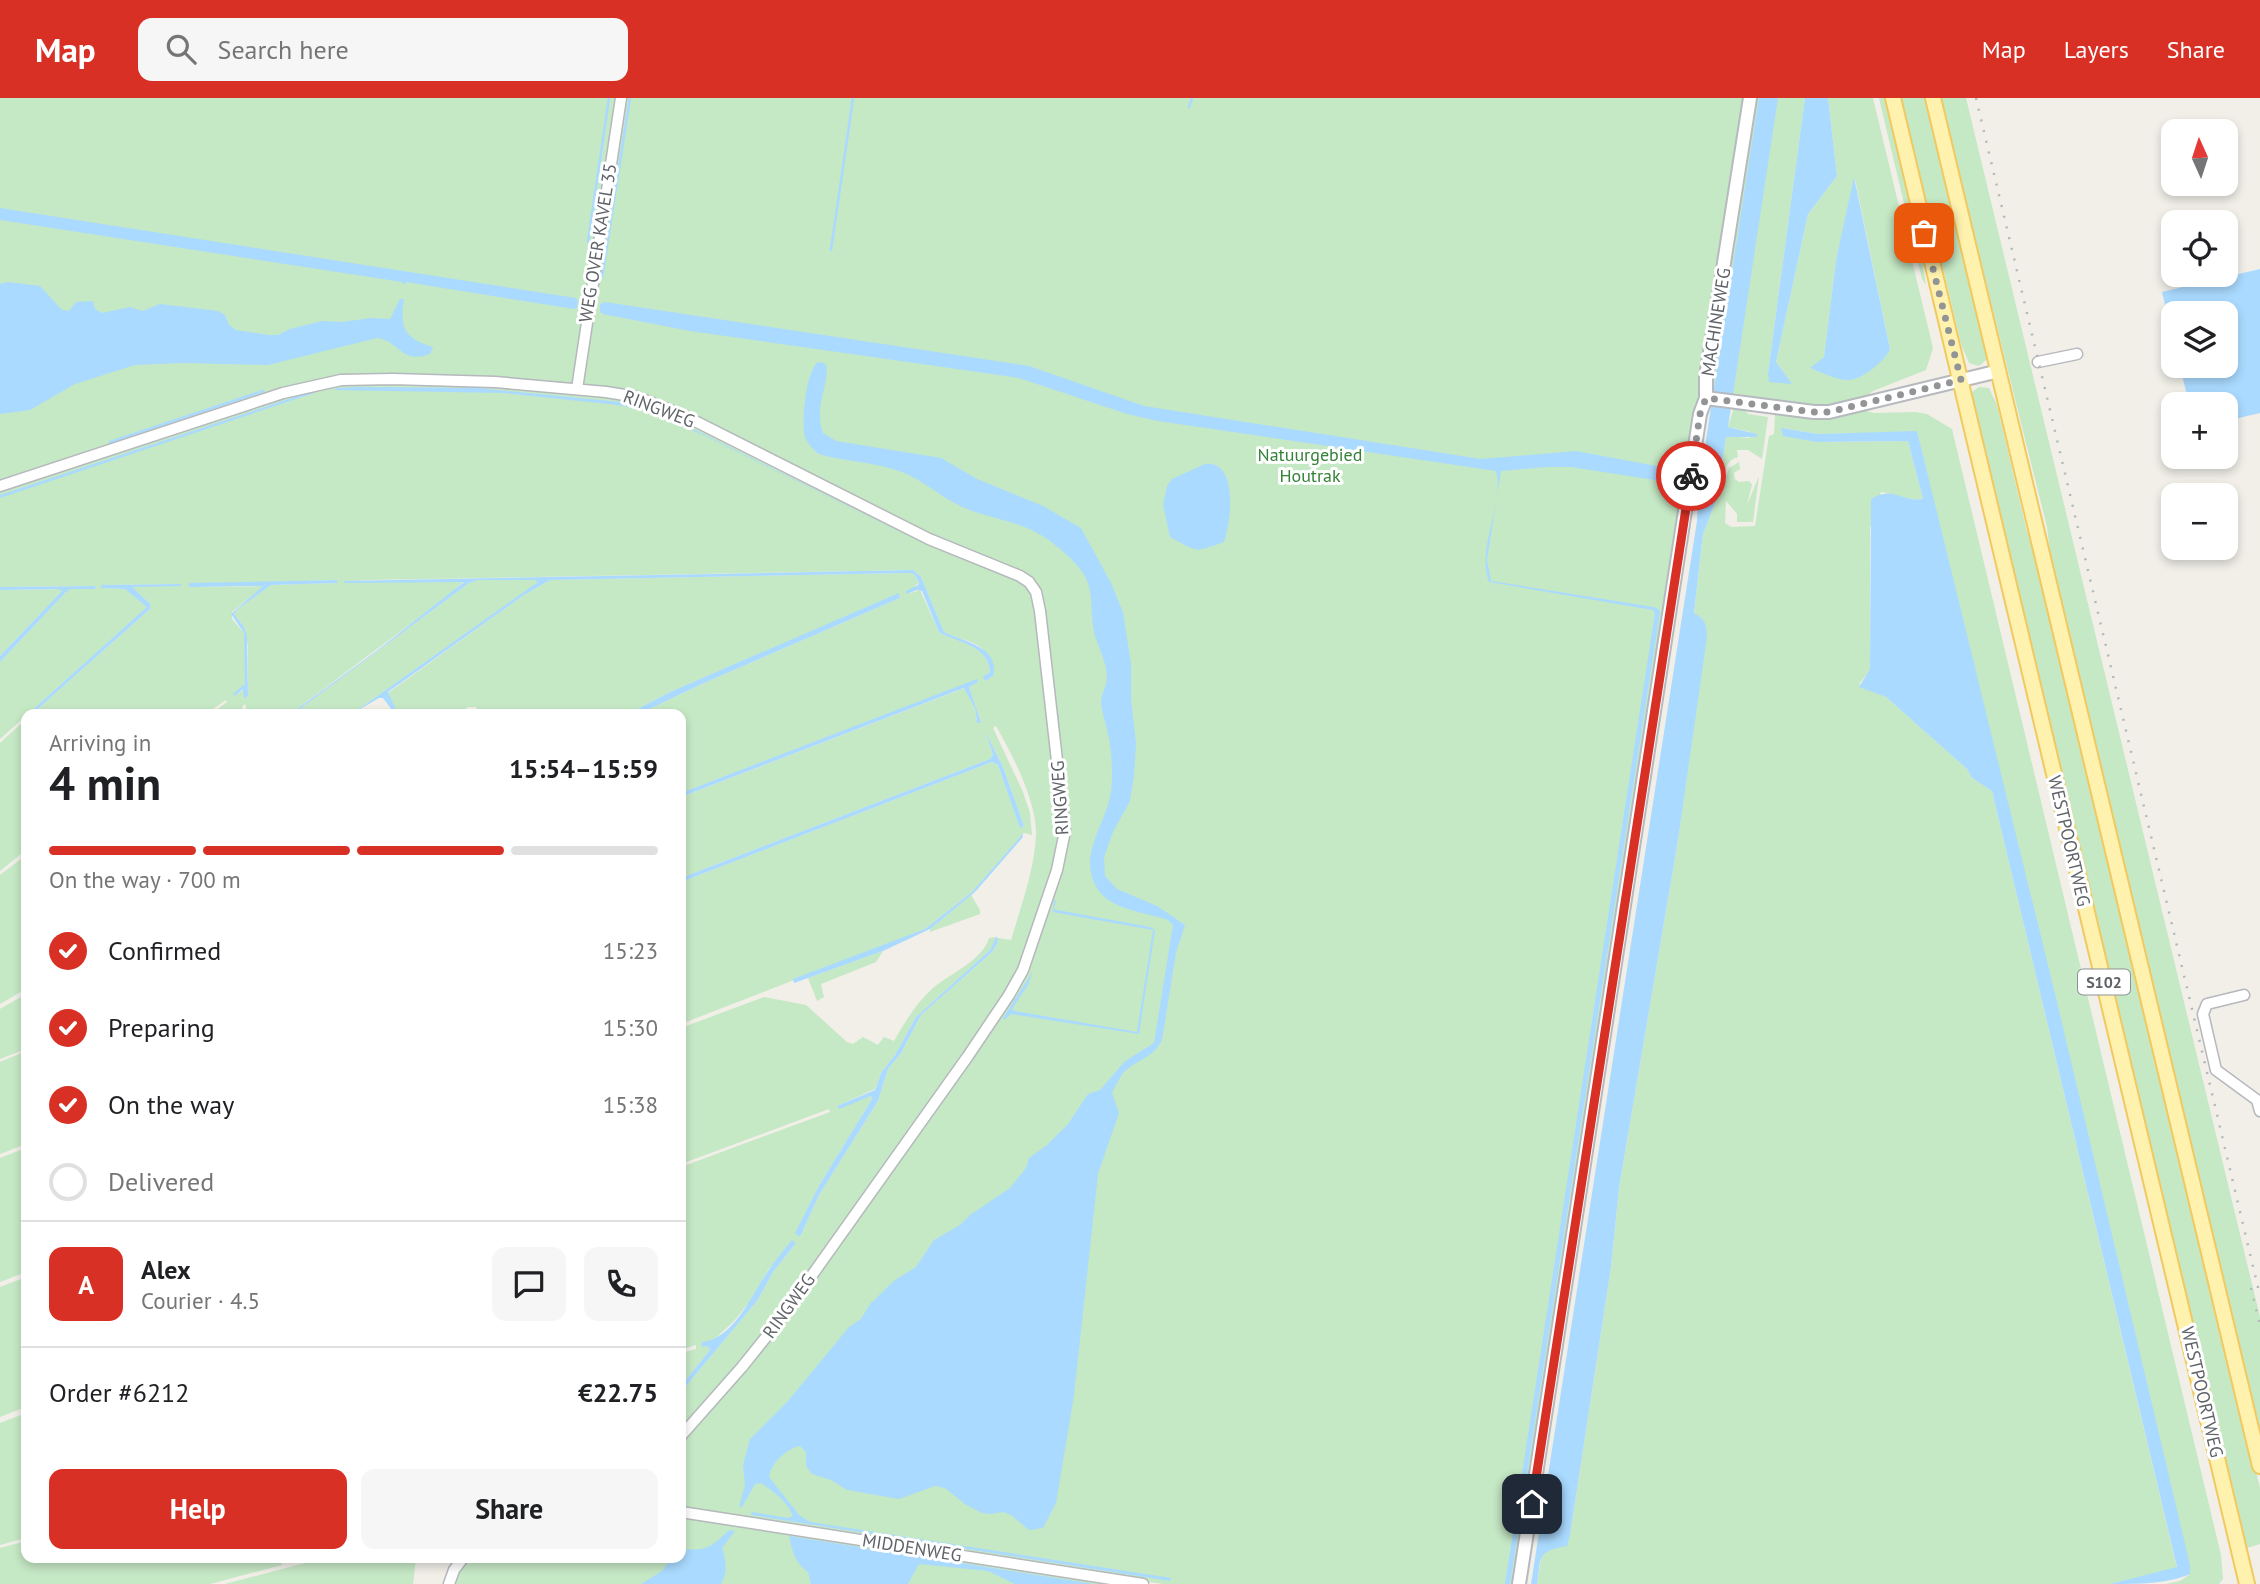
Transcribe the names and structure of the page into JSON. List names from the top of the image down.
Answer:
{
  "streets": {
    "main road": ["WESTPOORTWEG", "S102"],
    "street": [
      "WEG OVER KAVEL 35",
      "MACHINEWEG",
      "RINGWEG",
      "MIDDENWEG"
    ]
  },
  "crossings": [
    ["WEG OVER KAVEL 35", "RINGWEG"]
  ],
  "parks": ["Natuurgebied Houtrak"],
  "north": "top",
  "page": {
    "header": "Map",
    "search": "Search here",
    "nav": ["Map", "Layers", "Share"],
    "map_buttons": ["+", "−"],
    "heading": ["4 min", "Arriving in", "15:54–15:59"],
    "panel": [
      "Alex",
      "Courier · 4.5",
      "Order #6212",
      "€22.75"
    ],
    "bar": "On the way · 700 m",
    "list": [
      ["Confirmed", "15:23"],
      ["Preparing", "15:30"],
      ["On the way", "15:38"],
      "Delivered"
    ],
    "round": "A",
    "buttons": ["Help", "Share"]
  }
}
